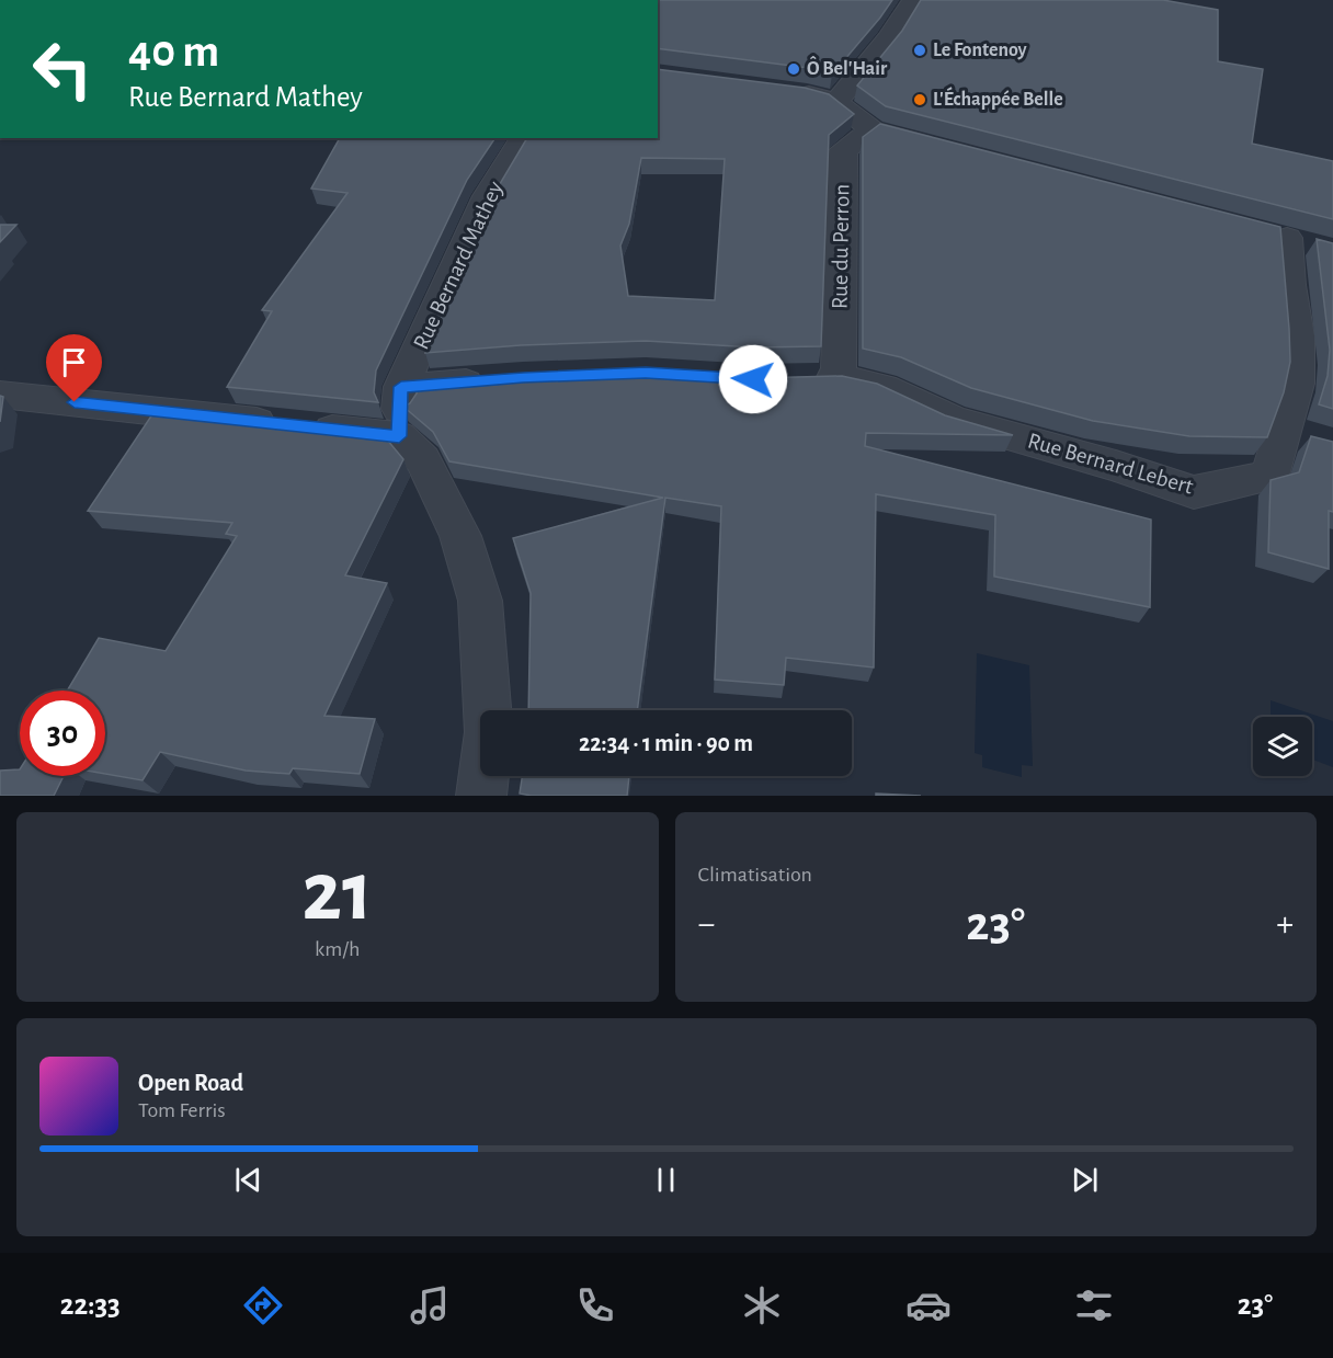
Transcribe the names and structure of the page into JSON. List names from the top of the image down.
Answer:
{
  "streets": {
    "street": ["Rue du Perron", "Rue Bernard Mathey", "Rue Bernard Lebert"]
  },
  "crossings": [
    ["Rue du Perron", "Rue Bernard Lebert"]
  ],
  "places": ["Le Fontenoy", "Ô Bel'Hair", "L'Échappée Belle"],
  "page": {
    "turn": ["40 m", "Rue Bernard Mathey"],
    "limit": "30",
    "trip": "22:34 · 1 min · 90 m",
    "tile": [
      ["21", "km/h"],
      "Climatisation"
    ],
    "heat": ["−", "23°", "+"],
    "song": ["Open Road", "Tom Ferris"],
    "tabs": ["22:33", "23°"]
  }
}
